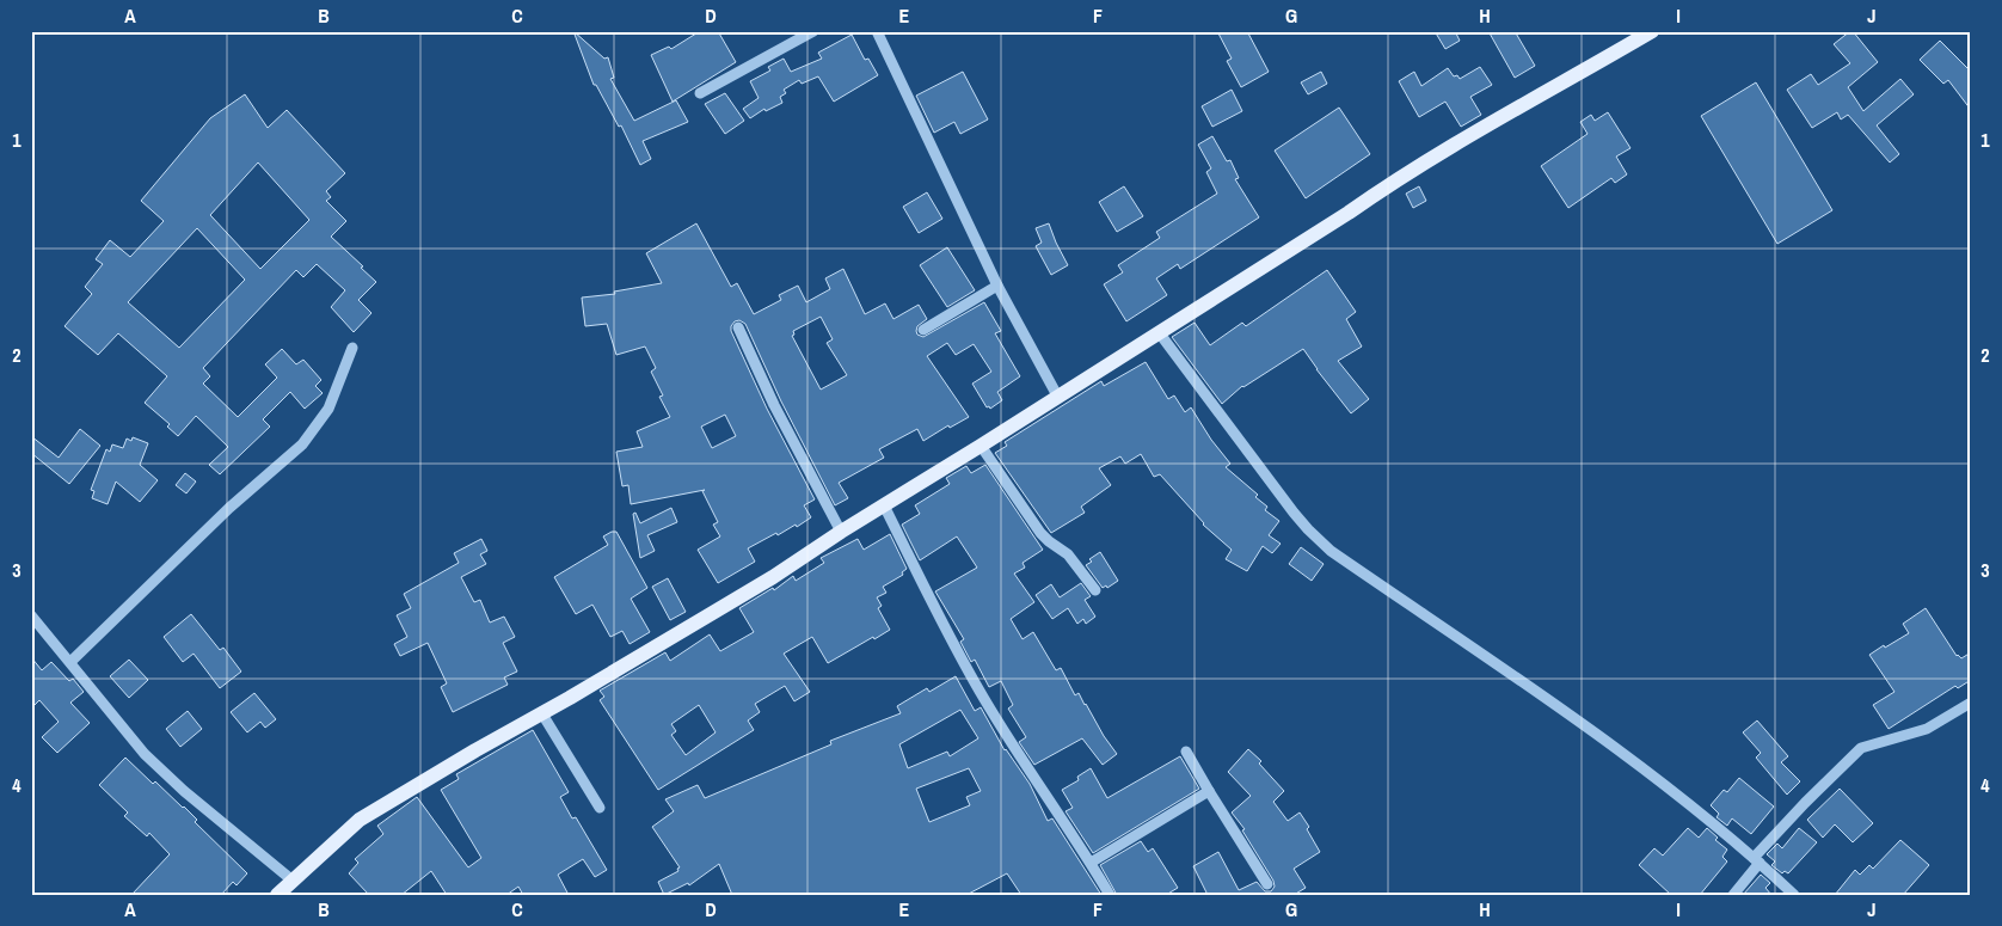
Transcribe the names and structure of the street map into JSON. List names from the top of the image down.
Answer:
{
  "grid": {
    "columns": [
      "A",
      "B",
      "C",
      "D",
      "E",
      "F",
      "G",
      "H",
      "I",
      "J"
    ],
    "rows": [
      "1",
      "2",
      "3",
      "4"
    ]
  }
}
